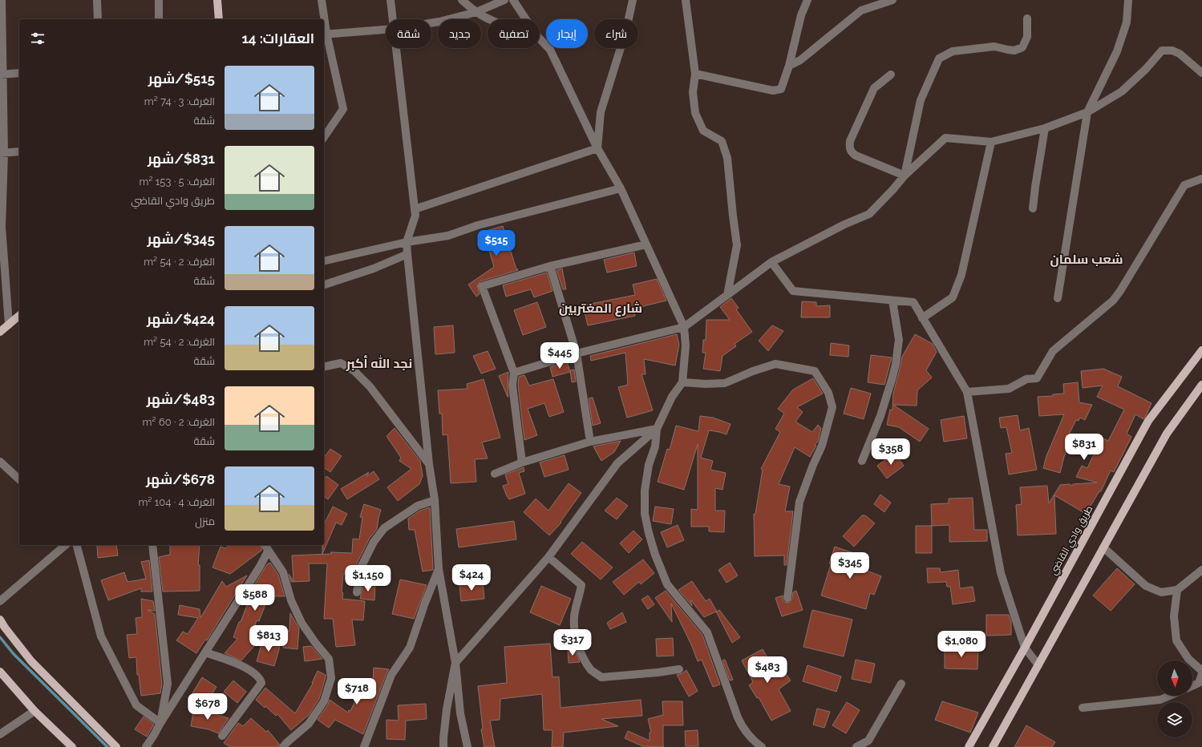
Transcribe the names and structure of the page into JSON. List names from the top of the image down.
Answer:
{
  "streets": {
    "main road": ["طريق وادي القاضي"]
  },
  "districts": ["شعب سلمان", "شارع المغتربين", "نجد الله أكبر"],
  "north": "bottom",
  "page": {
    "chip": [
      "شراء",
      "إيجار",
      "تصفية",
      "جديد",
      "شقة"
    ],
    "heading": "العقارات: 14",
    "list": [
      {
        "name": "$515/شهر",
        "note": "الغرف: 3 · 74 m² · شقة"
      },
      {
        "name": "$831/شهر",
        "note": "الغرف: 5 · 153 m² · طريق وادي القاضي"
      },
      {
        "name": "$345/شهر",
        "note": "الغرف: 2 · 54 m² · شقة"
      },
      {
        "name": "$424/شهر",
        "note": "الغرف: 2 · 54 m² · شقة"
      },
      {
        "name": "$483/شهر",
        "note": "الغرف: 2 · 60 m² · شقة"
      },
      {
        "name": "$678/شهر",
        "note": "الغرف: 4 · 104 m² · منزل"
      }
    ],
    "price": [
      "$515",
      "$445",
      "$831",
      "$358",
      "$345",
      "$424",
      "$1,150",
      "$588",
      "$813",
      "$317",
      "$1,080",
      "$483",
      "$718",
      "$678"
    ]
  }
}
